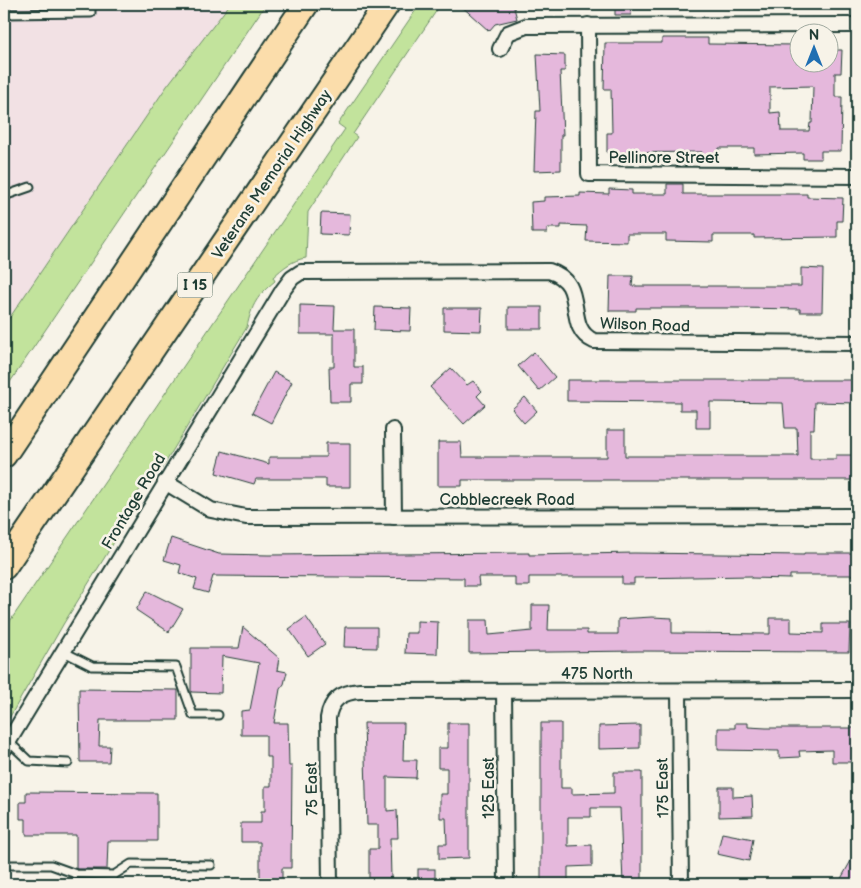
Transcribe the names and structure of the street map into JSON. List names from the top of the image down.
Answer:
{
  "streets": {
    "highway": ["Veterans Memorial Highway", "I 15"],
    "street": [
      "Pellinore Street",
      "Wilson Road",
      "Cobblecreek Road",
      "Frontage Road",
      "475 North",
      "125 East",
      "175 East",
      "75 East"
    ]
  },
  "crossings": [
    ["Wilson Road", "Frontage Road"],
    ["Cobblecreek Road", "Frontage Road"],
    ["475 North", "125 East"],
    ["475 North", "175 East"],
    ["475 North", "75 East"]
  ],
  "north": "top"
}
